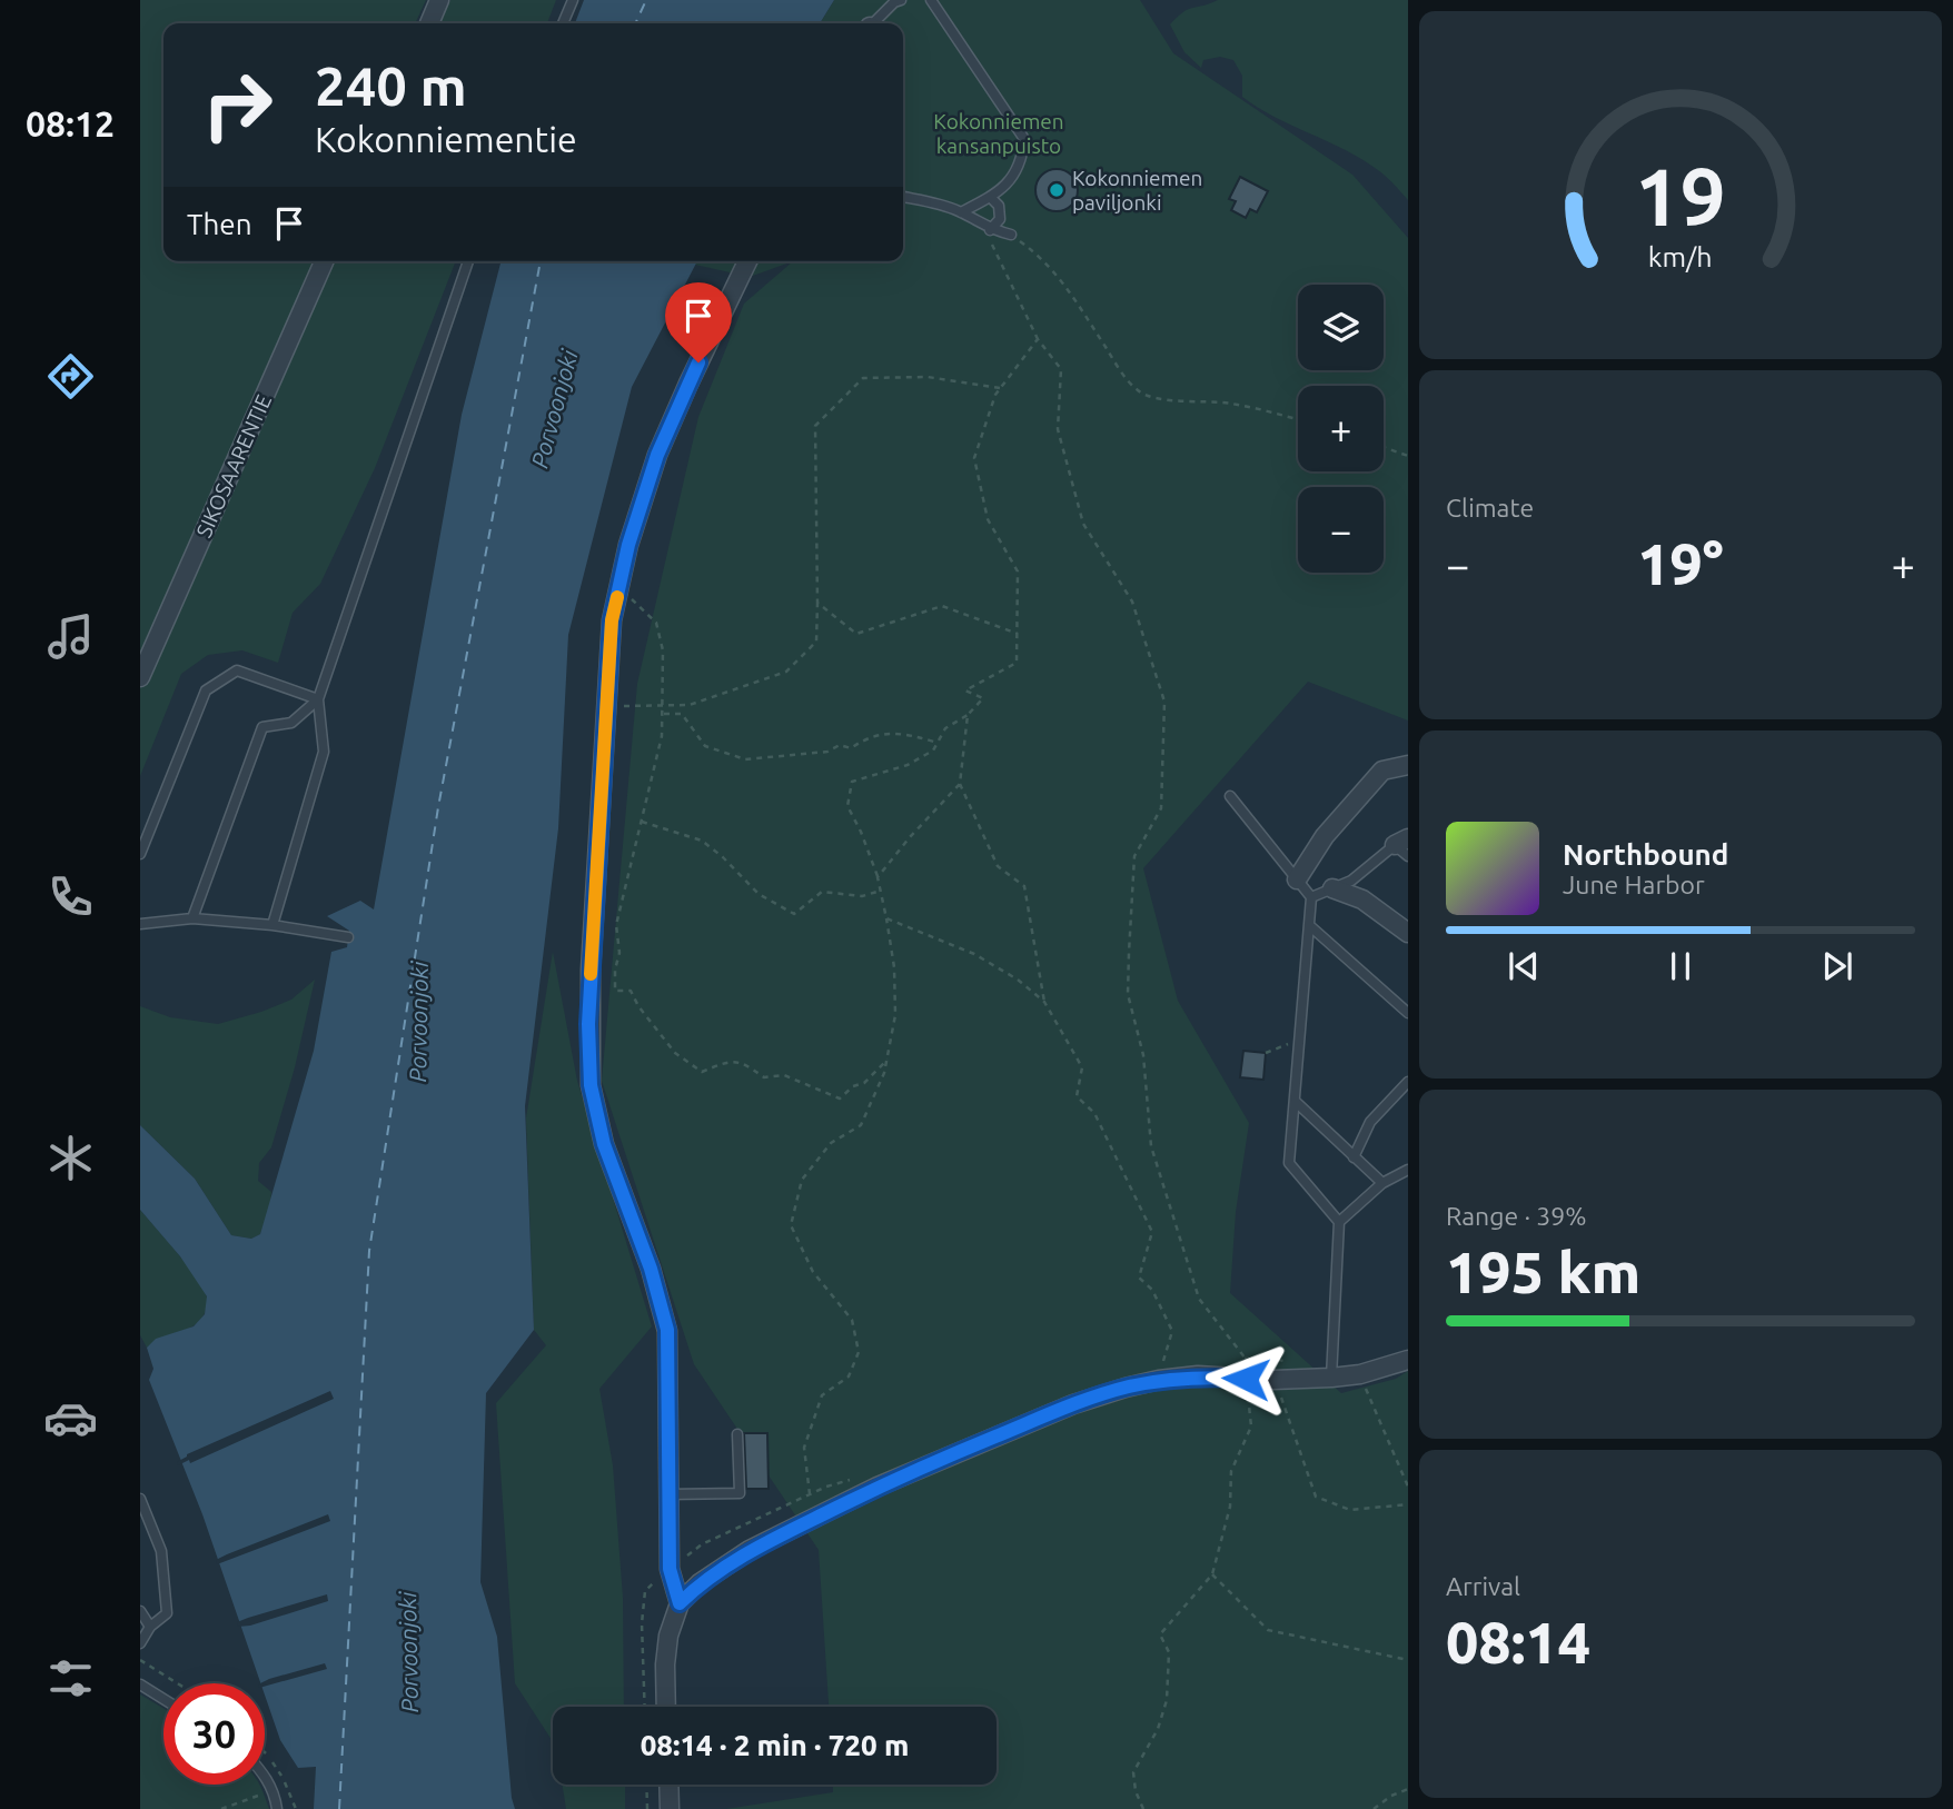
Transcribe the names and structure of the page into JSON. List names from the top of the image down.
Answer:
{
  "streets": {
    "street": ["SIKOSAARENTIE"]
  },
  "water": ["Porvoonjoki"],
  "parks": ["Kokonniemen kansanpuisto"],
  "places": ["Kokonniemen paviljonki"],
  "page": {
    "tabs": "08:12",
    "turn": ["240 m", "Kokonniementie"],
    "then": "Then",
    "map_buttons": ["+", "−"],
    "tile": [
      "Climate",
      ["Range · 39%", "195 km"],
      ["Arrival", "08:14"]
    ],
    "heat": ["−", "19°", "+"],
    "song": ["Northbound", "June Harbor"],
    "limit": "30",
    "trip": "08:14 · 2 min · 720 m",
    "gauge": ["19", "km/h"]
  }
}
